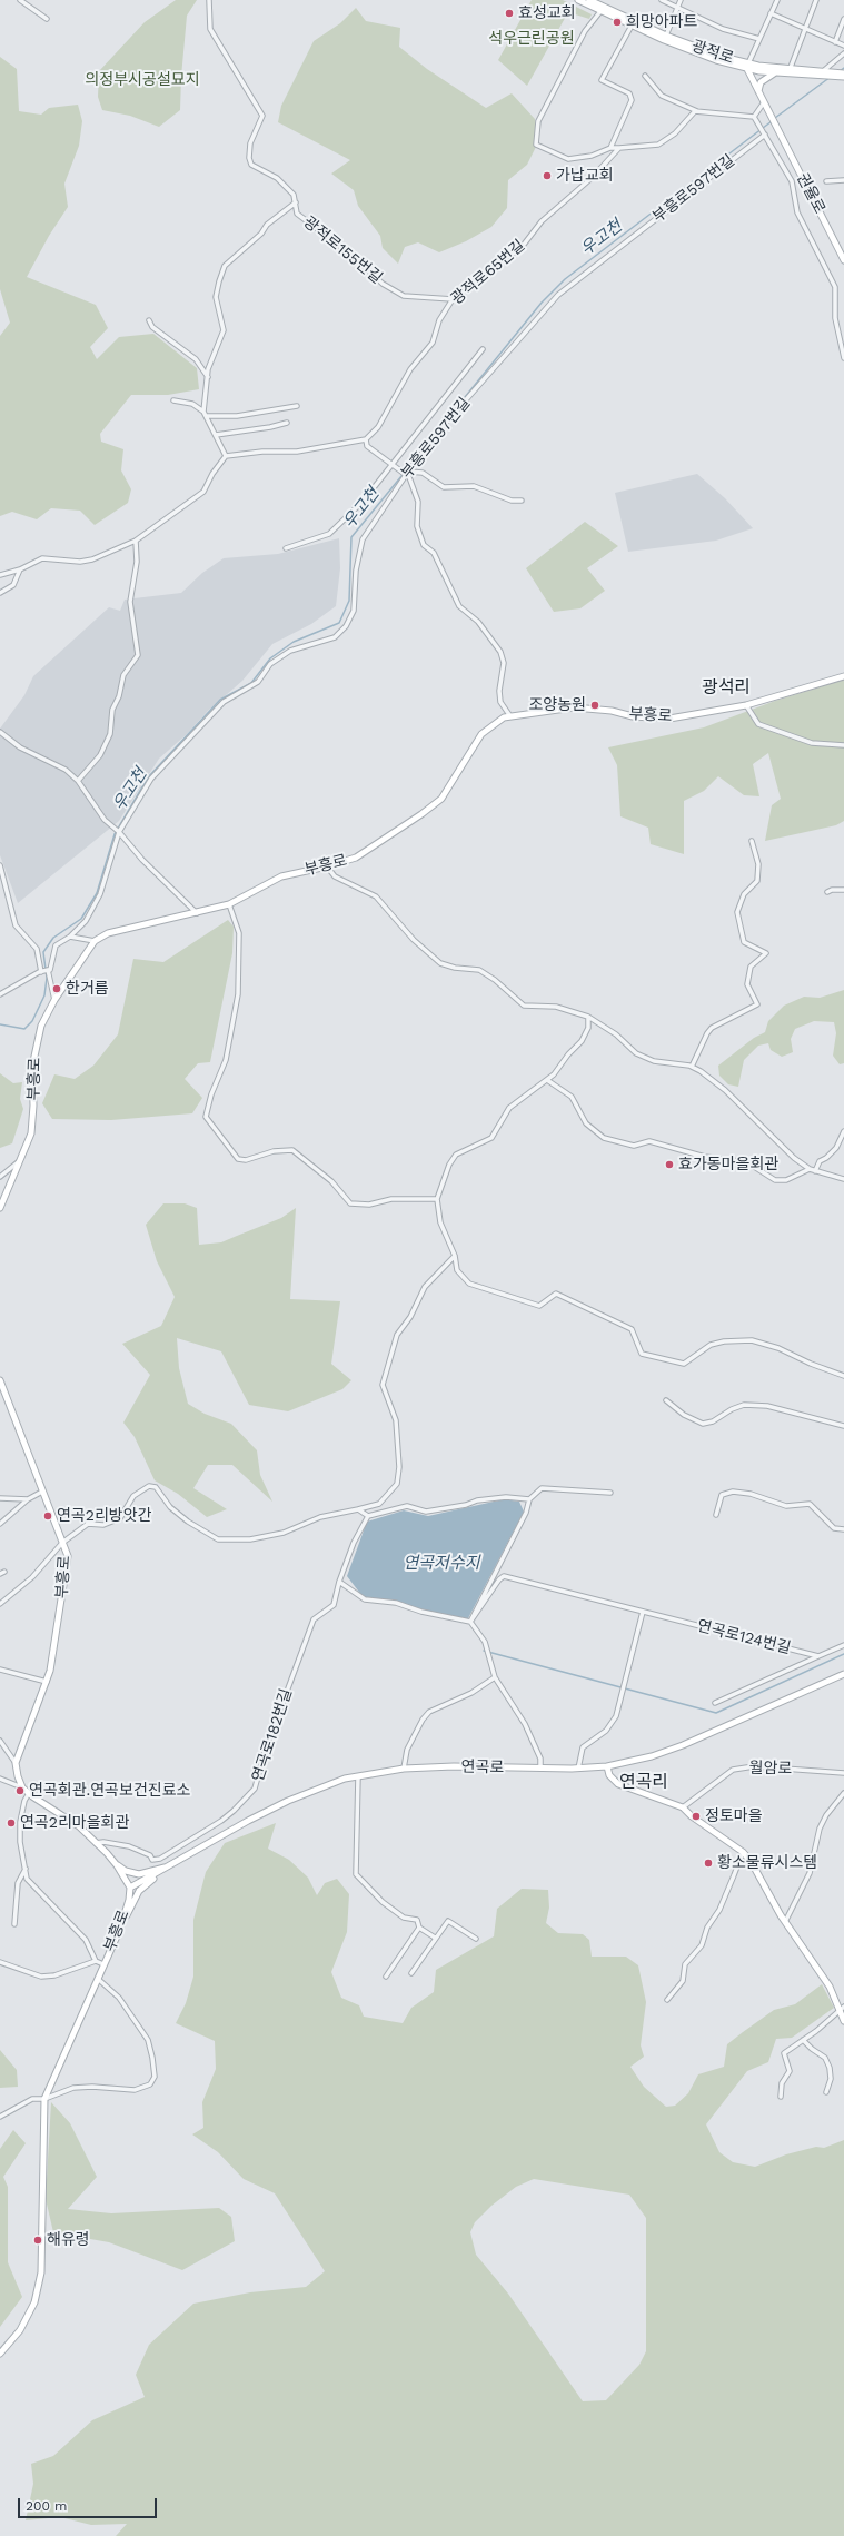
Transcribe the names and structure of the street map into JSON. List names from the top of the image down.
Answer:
{
  "streets": {
    "main road": [
      "광적로",
      "권율로",
      "부흥로",
      "연곡로"
    ],
    "street": [
      "부흥로597번길",
      "광적로155번길",
      "광적로65번길",
      "연곡로124번길",
      "연곡로182번길",
      "월암로"
    ]
  },
  "crossings": [
    ["광적로155번길", "광적로65번길"],
    ["부흥로", "연곡로182번길"],
    ["부흥로", "연곡로"]
  ],
  "districts": ["광석리", "연곡리"],
  "water": ["우고천", "연곡저수지"],
  "parks": ["석우근린공원", "의정부시공설묘지"],
  "places": [
    "효성교회",
    "희망아파트",
    "가납교회",
    "조양농원",
    "한거름",
    "효가동마을회관",
    "연곡2리방앗간",
    "연곡회관.연곡보건진료소",
    "정토마을",
    "연곡2리마을회관",
    "황소물류시스템",
    "해유령"
  ],
  "scale_bar": "200 m"
}
